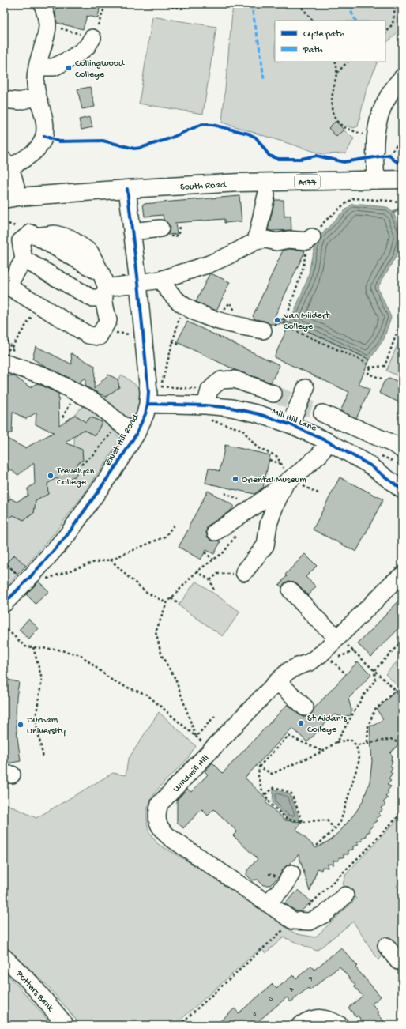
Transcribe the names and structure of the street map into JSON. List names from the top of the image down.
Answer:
{
  "streets": {
    "main road": ["A177", "South Road"],
    "street": [
      "Mill Hill Lane",
      "Elvet Hill Road",
      "Windmill Hill",
      "Potters Bank"
    ]
  },
  "crossings": [
    ["South Road", "Elvet Hill Road"],
    ["Mill Hill Lane", "Elvet Hill Road"]
  ],
  "places": [
    "Collingwood College",
    "Van Mildert College",
    "Trevelyan College",
    "Oriental Museum",
    "St Aidan's College",
    "Durham University"
  ],
  "house_numbers": [
    "9",
    "7",
    "5",
    "3"
  ],
  "legend": ["Cycle path", "Path"]
}
